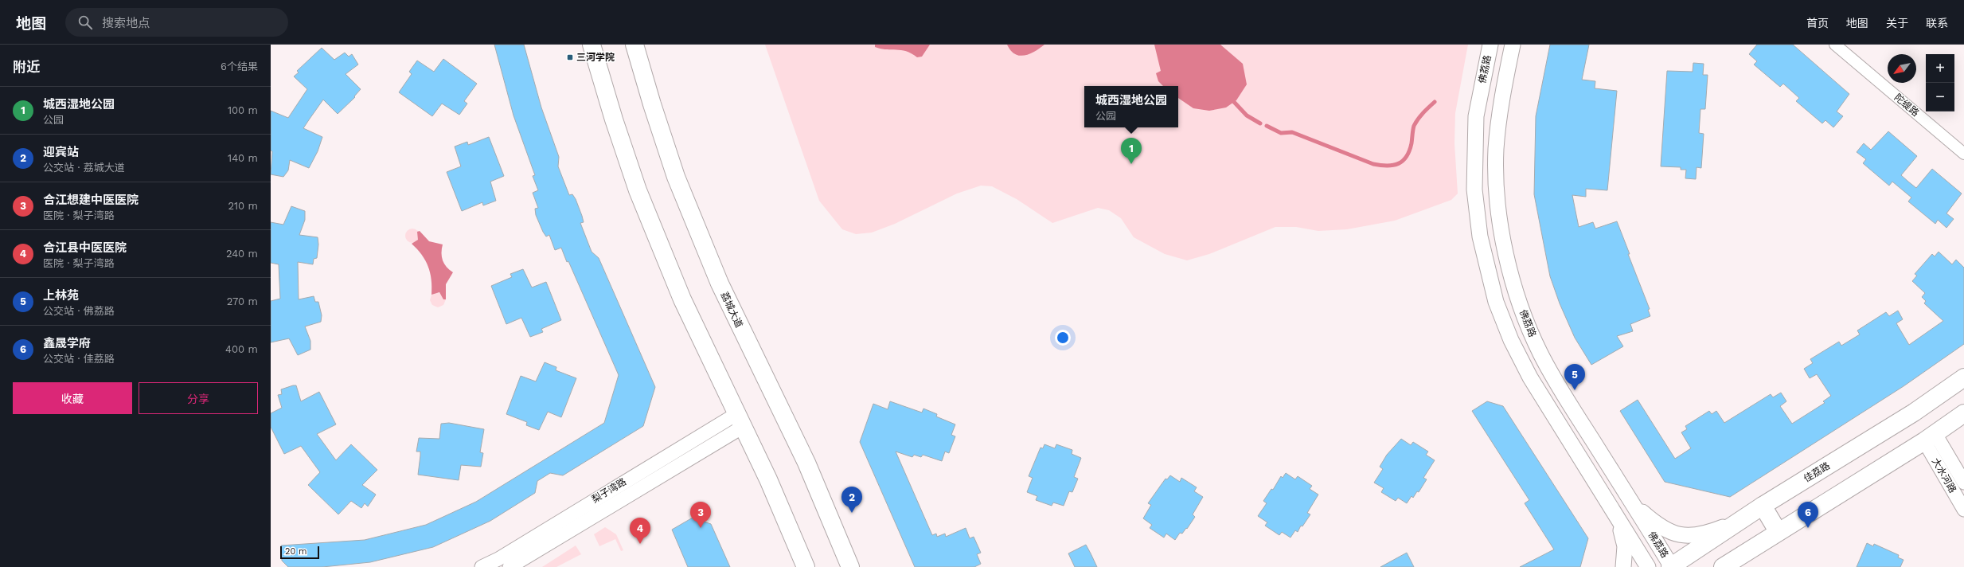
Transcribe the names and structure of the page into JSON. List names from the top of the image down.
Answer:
{
  "streets": {
    "main road": ["佛荔路", "荔城大道", "佳荔路"],
    "street": ["陀缇路", "大水河路", "梨子湾路"]
  },
  "crossings": [
    ["佛荔路", "佳荔路"]
  ],
  "places": {
    "transit": ["三河学院"]
  },
  "scale_bar": "20 m",
  "north": "bottom left",
  "page": {
    "header": "地图",
    "search": "搜索地点",
    "nav": [
      "首页",
      "地图",
      "关于",
      "联系"
    ],
    "heading": ["附近", "6个结果"],
    "map_buttons": ["+", "−"],
    "list": [
      {
        "mark": "1",
        "name": "城西湿地公园",
        "note": "公园",
        "value": "100 m"
      },
      {
        "mark": "2",
        "name": "迎宾站",
        "note": "公交站 · 荔城大道",
        "value": "140 m"
      },
      {
        "mark": "3",
        "name": "合江想建中医医院",
        "note": "医院 · 梨子湾路",
        "value": "210 m"
      },
      {
        "mark": "4",
        "name": "合江县中医医院",
        "note": "医院 · 梨子湾路",
        "value": "240 m"
      },
      {
        "mark": "5",
        "name": "上林苑",
        "note": "公交站 · 佛荔路",
        "value": "270 m"
      },
      {
        "mark": "6",
        "name": "鑫晟学府",
        "note": "公交站 · 佳荔路",
        "value": "400 m"
      }
    ],
    "popup": ["城西湿地公园", "公园"],
    "pins": [
      "1",
      "5",
      "2",
      "3",
      "6",
      "4"
    ],
    "buttons": ["收藏", "分享"],
    "scale": "20 m"
  }
}
